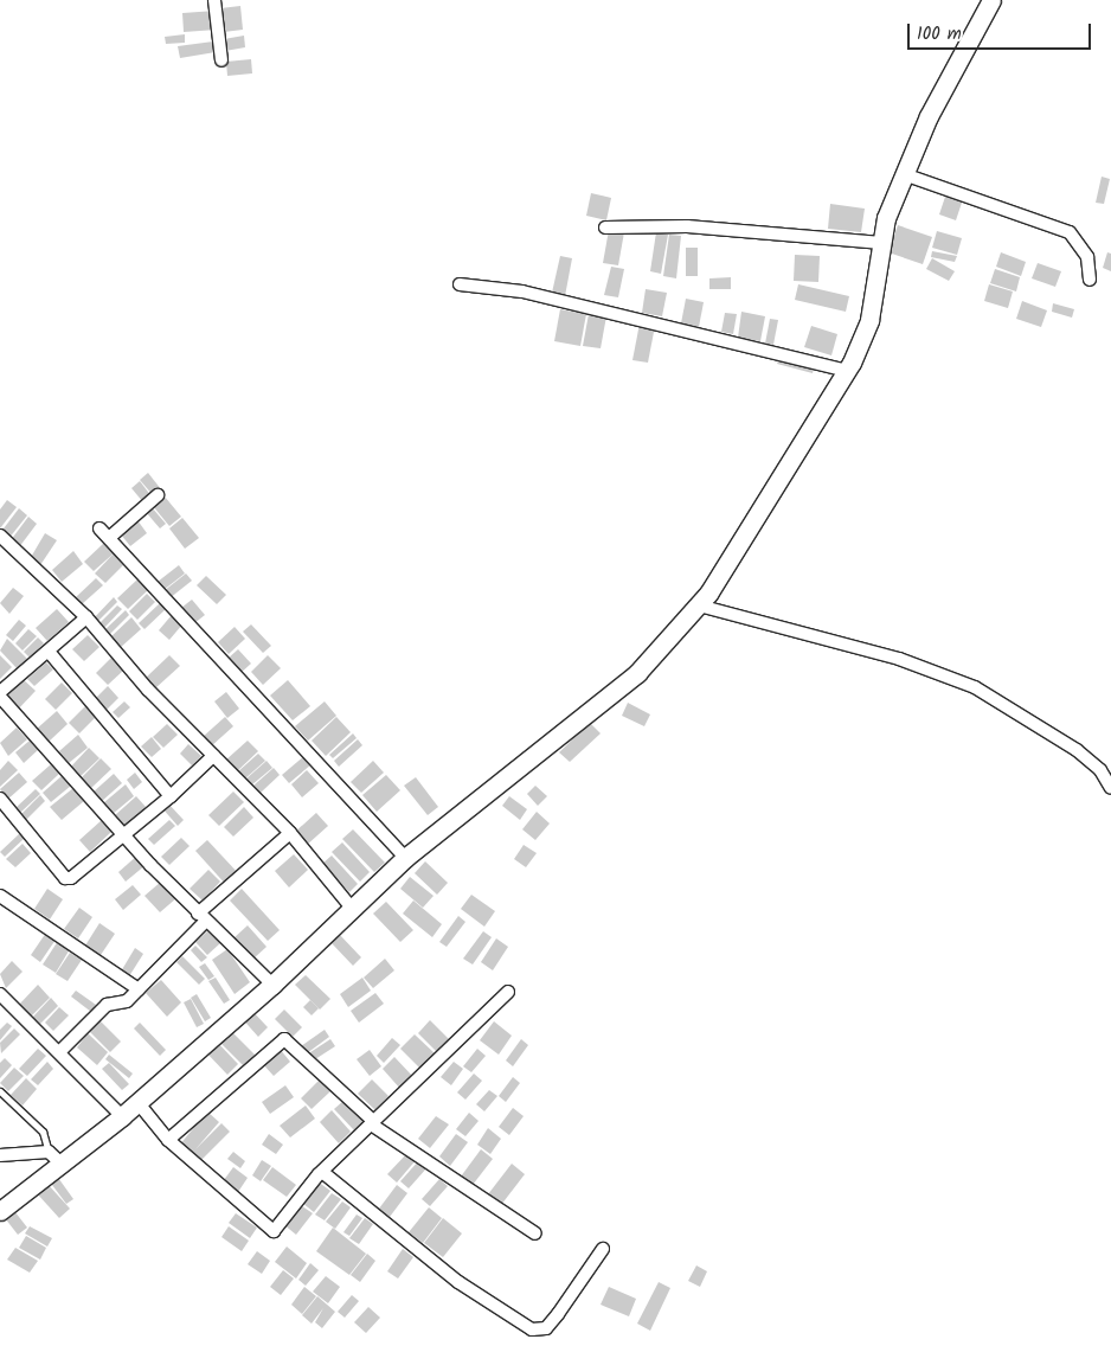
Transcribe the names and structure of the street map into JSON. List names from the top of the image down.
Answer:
{
  "scale_bar": "100 m"
}
